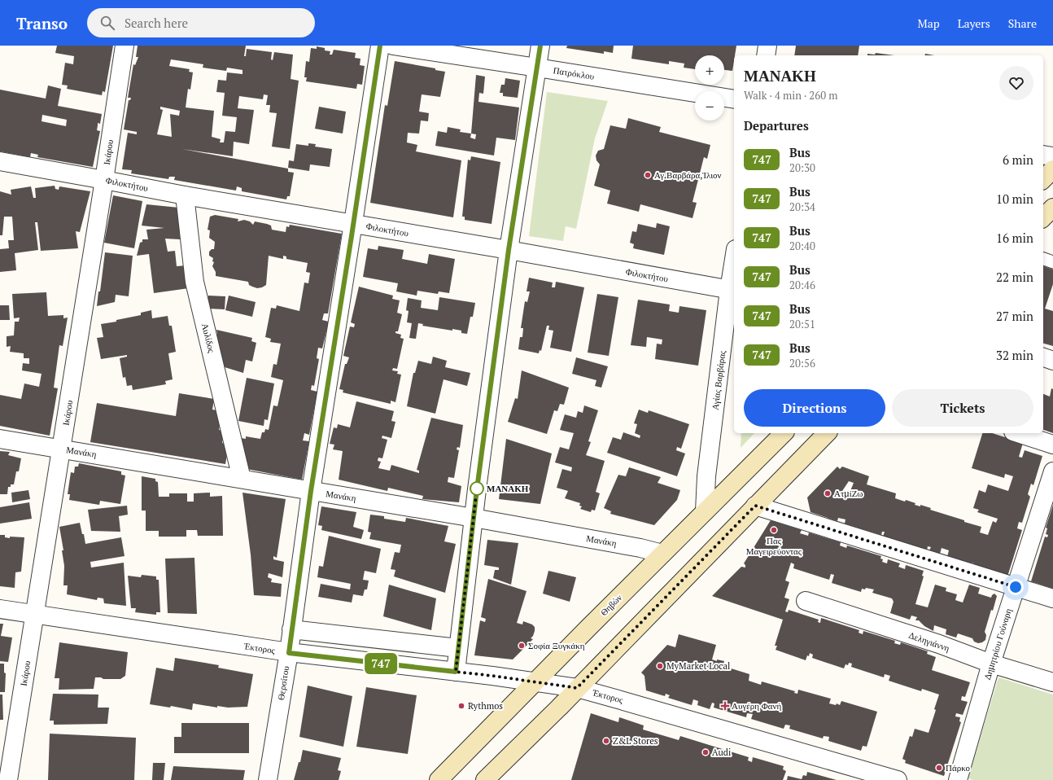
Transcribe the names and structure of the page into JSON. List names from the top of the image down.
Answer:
{
  "streets": {
    "main road": ["Θηβών"],
    "street": [
      "Πατρόκλου",
      "Ικάρου",
      "Φιλοκτήτου",
      "Αυλίδος",
      "Αγίας Βαρβάρας",
      "Μανάκη",
      "Δεληγιάννη",
      "Δημητρίου Γούναρη",
      "Έκτορος",
      "Θερσίτου"
    ]
  },
  "crossings": [
    ["Ικάρου", "Φιλοκτήτου"],
    ["Ικάρου", "Μανάκη"],
    ["Ικάρου", "Έκτορος"],
    ["Φιλοκτήτου", "Αυλίδος"],
    ["Φιλοκτήτου", "Αγίας Βαρβάρας"],
    ["Φιλοκτήτου", "Θερσίτου"],
    ["Αυλίδος", "Μανάκη"],
    ["Αγίας Βαρβάρας", "Θηβών"],
    ["Μανάκη", "Θηβών"],
    ["Μανάκη", "Θερσίτου"],
    ["Θηβών", "Έκτορος"],
    ["Δεληγιάννη", "Δημητρίου Γούναρη"],
    ["Έκτορος", "Θερσίτου"]
  ],
  "places": {
    "other": [
      "Αγ.Βαρβάρα,Ίλιον",
      "ΜΑΝΑΚΗ",
      "ΑτμίΖω",
      "Πας Μαγειρεύοντας",
      "Σοφία Ξυγκάκη",
      "MyMarket Local",
      "Rythmos",
      "Z&L Stores",
      "Audi",
      "Πάρκο"
    ],
    "health": ["Αυγέρη Φανή"]
  },
  "lines": ["bus line 747"],
  "page": {
    "header": "Transo",
    "search": "Search here",
    "nav": ["Map", "Layers", "Share"],
    "on_map": "747",
    "map_buttons": ["+", "−"],
    "heading": [
      ["ΜΑΝΑΚΗ", "Walk · 4 min · 260 m"],
      "Departures"
    ],
    "list": [
      {
        "mark": "747",
        "name": "Bus",
        "note": "20:30",
        "value": "6 min"
      },
      {
        "mark": "747",
        "name": "Bus",
        "note": "20:34",
        "value": "10 min"
      },
      {
        "mark": "747",
        "name": "Bus",
        "note": "20:40",
        "value": "16 min"
      },
      {
        "mark": "747",
        "name": "Bus",
        "note": "20:46",
        "value": "22 min"
      },
      {
        "mark": "747",
        "name": "Bus",
        "note": "20:51",
        "value": "27 min"
      },
      {
        "mark": "747",
        "name": "Bus",
        "note": "20:56",
        "value": "32 min"
      }
    ],
    "buttons": ["Directions", "Tickets"]
  }
}
